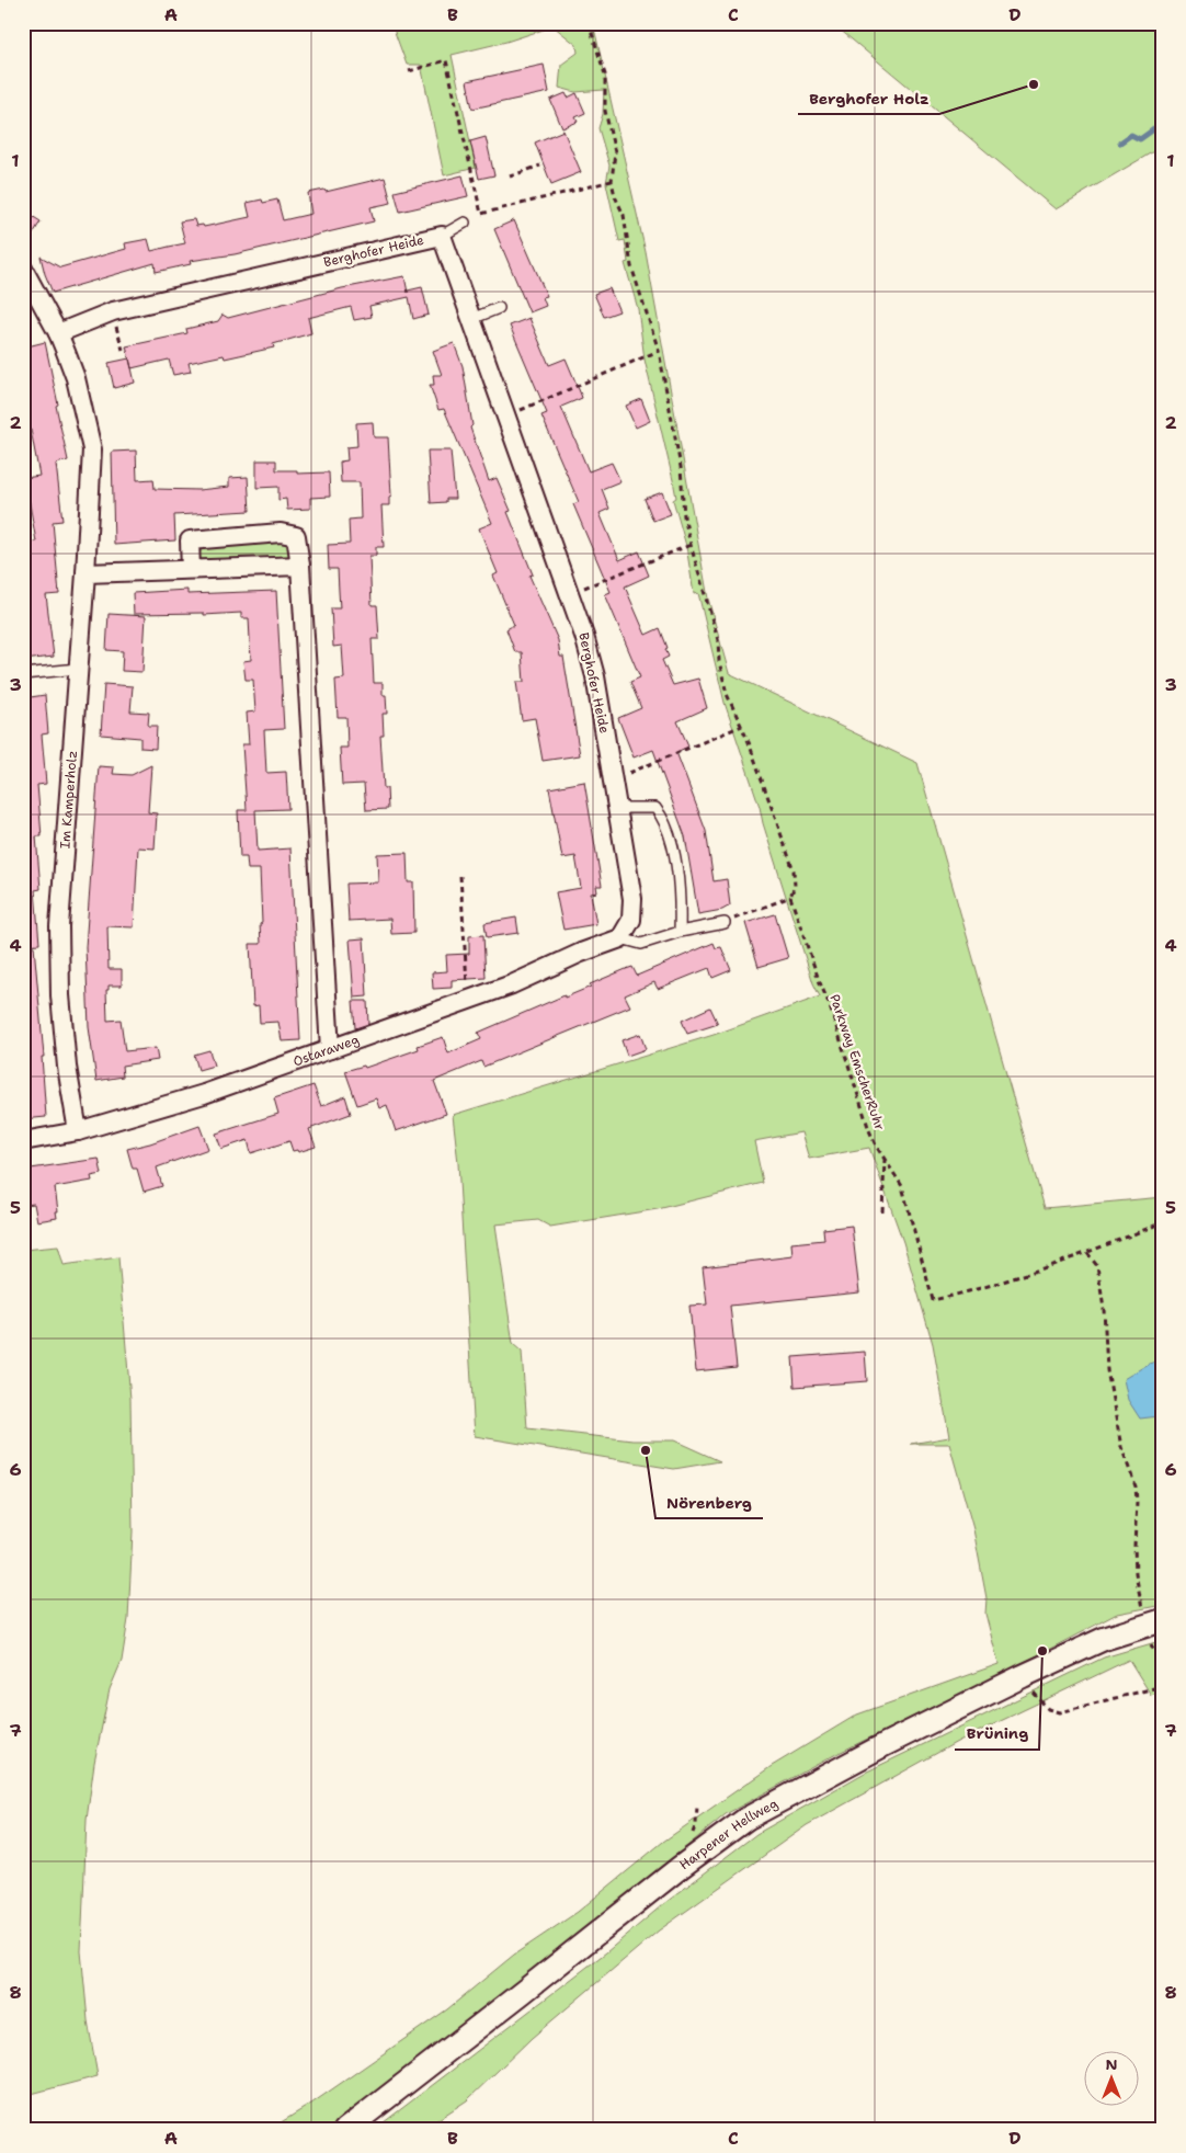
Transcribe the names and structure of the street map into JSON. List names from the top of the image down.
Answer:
{
  "streets": {
    "street": [
      "Berghofer Heide",
      "Im Kamperholz",
      "Ostaraweg",
      "Harpener Hellweg"
    ],
    "path": ["Parkway EmscherRuhr"]
  },
  "crossings": [
    ["Berghofer Heide", "Ostaraweg"],
    ["Im Kamperholz", "Ostaraweg"]
  ],
  "places": ["Berghofer Holz", "Nörenberg", "Brüning"],
  "north": "top",
  "grid": {
    "columns": [
      "A",
      "B",
      "C",
      "D"
    ],
    "rows": [
      "1",
      "2",
      "3",
      "4",
      "5",
      "6",
      "7",
      "8"
    ]
  }
}
